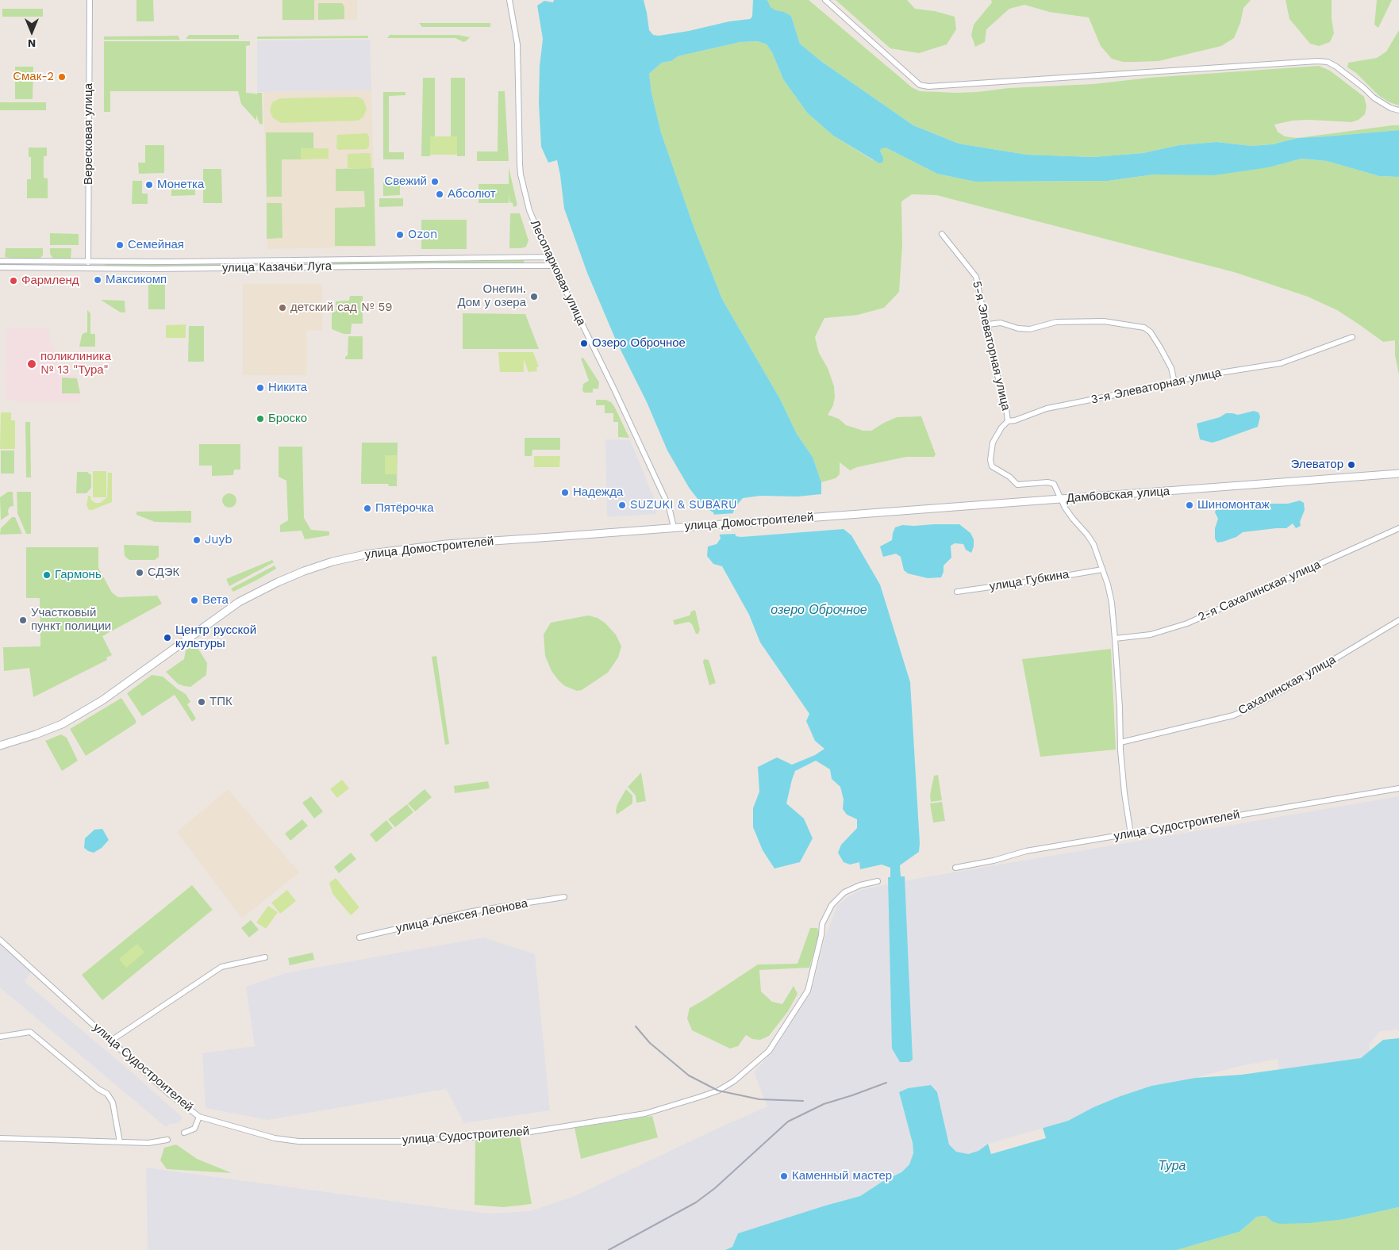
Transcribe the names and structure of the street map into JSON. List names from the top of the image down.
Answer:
{
  "streets": {
    "main road": ["Дамбовская улица", "улица Домостроителей"],
    "street": [
      "Вересковая улица",
      "улица Казачьи Луга",
      "Лесопарковая улица",
      "5-я Элеваторная улица",
      "3-я Элеваторная улица",
      "улица Губкина",
      "2-я Сахалинская улица",
      "Сахалинская улица",
      "улица Судостроителей",
      "улица Алексея Леонова"
    ]
  },
  "crossings": [
    ["Вересковая улица", "улица Казачьи Луга"],
    ["улица Казачьи Луга", "Лесопарковая улица"],
    ["Лесопарковая улица", "улица Домостроителей"],
    ["5-я Элеваторная улица", "3-я Элеваторная улица"],
    ["Дамбовская улица", "улица Домостроителей"]
  ],
  "water": ["озеро Оброчное", "Тура"],
  "places": [
    "Смак-2",
    "Свежий",
    "Монетка",
    "Абсолют",
    "Ozon",
    "Семейная",
    "Максикомп",
    "Фармленд",
    "Онегин. Дом у озера",
    "детский сад № 59",
    "Озеро Оброчное",
    "поликлиника № 13 \"Тура\"",
    "Никита",
    "Броско",
    "Элеватор",
    "Надежда",
    "SUZUKI & SUBARU",
    "Шиномонтаж",
    "Пятёрочка",
    "Juyb",
    "СДЭК",
    "Гармонь",
    "Вета",
    "Участковый пункт полиции",
    "Центр русской культуры",
    "ТПК",
    "Каменный мастер"
  ],
  "north": "bottom"
}
